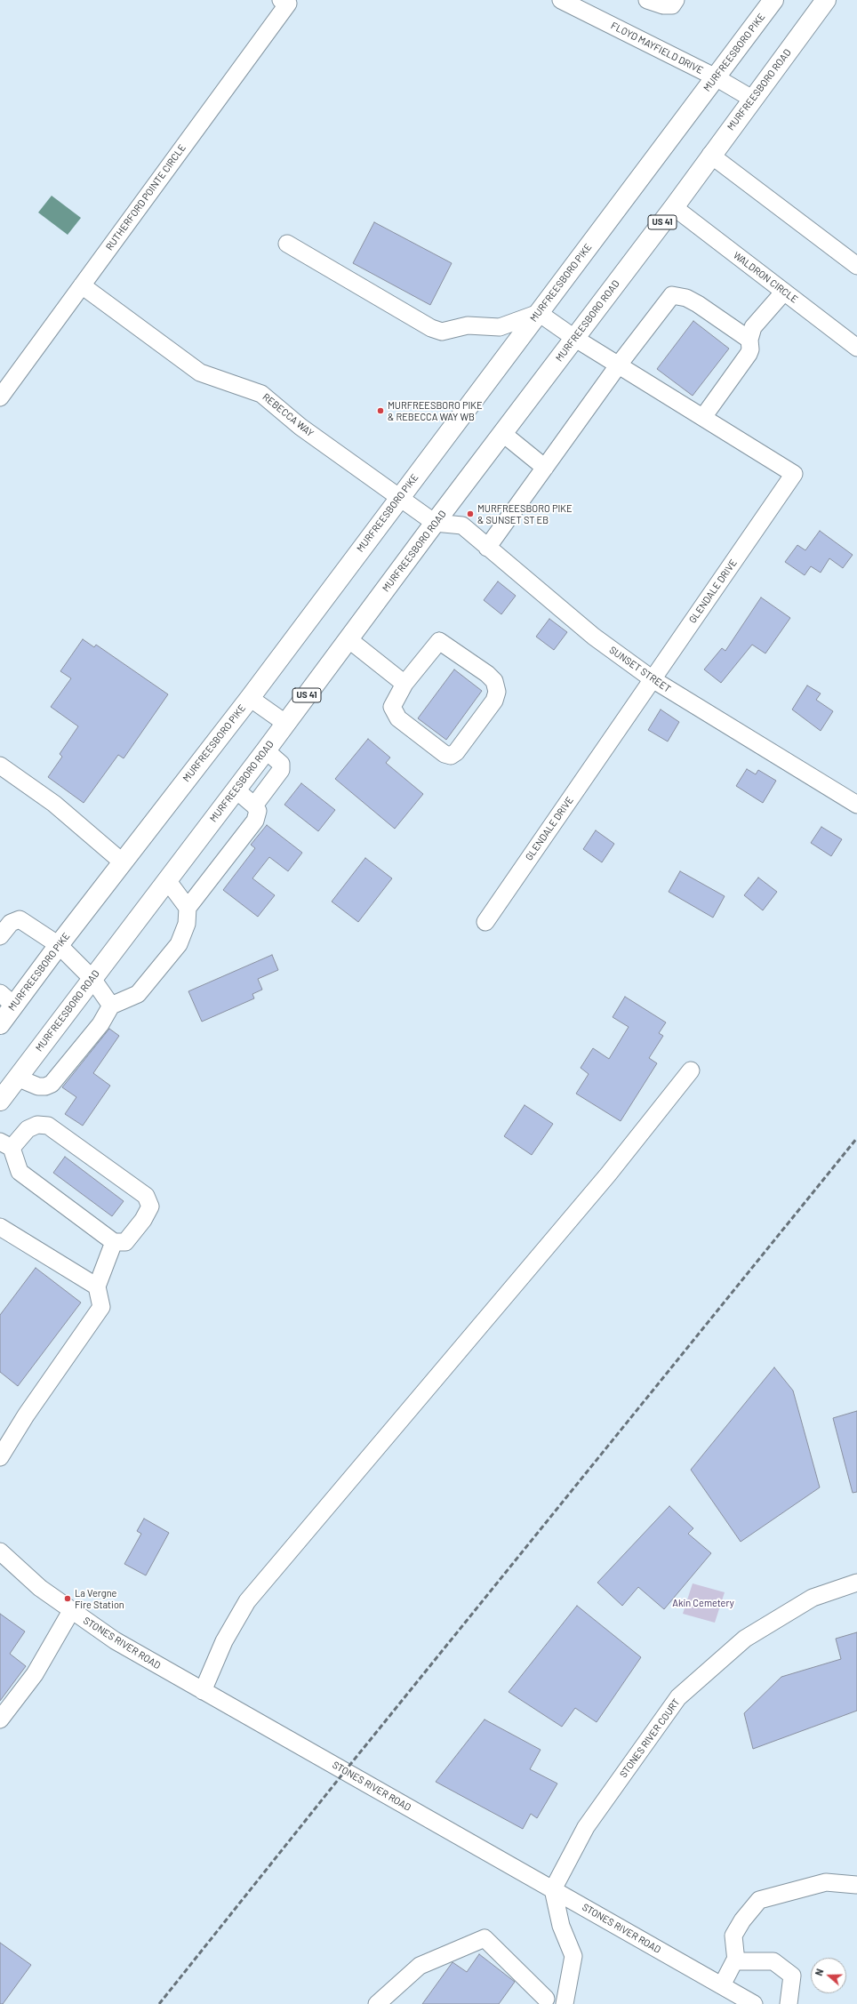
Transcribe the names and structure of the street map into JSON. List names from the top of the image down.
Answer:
{
  "streets": {
    "main road": ["MURFREESBORO PIKE", "MURFREESBORO ROAD", "US 41"],
    "street": [
      "FLOYD MAYFIELD DRIVE",
      "RUTHERFORD POINTE CIRCLE",
      "WALDRON CIRCLE",
      "REBECCA WAY",
      "GLENDALE DRIVE",
      "SUNSET STREET",
      "STONES RIVER ROAD",
      "STONES RIVER COURT"
    ]
  },
  "crossings": [
    ["FLOYD MAYFIELD DRIVE", "MURFREESBORO PIKE"],
    ["FLOYD MAYFIELD DRIVE", "MURFREESBORO ROAD"],
    ["MURFREESBORO PIKE", "REBECCA WAY"],
    ["MURFREESBORO PIKE", "GLENDALE DRIVE"],
    ["MURFREESBORO ROAD", "WALDRON CIRCLE"],
    ["MURFREESBORO ROAD", "REBECCA WAY"],
    ["MURFREESBORO ROAD", "GLENDALE DRIVE"],
    ["MURFREESBORO ROAD", "SUNSET STREET"],
    ["RUTHERFORD POINTE CIRCLE", "REBECCA WAY"],
    ["REBECCA WAY", "SUNSET STREET"],
    ["GLENDALE DRIVE", "SUNSET STREET"],
    ["STONES RIVER ROAD", "STONES RIVER COURT"]
  ],
  "parks": ["Akin Cemetery"],
  "places": ["MURFREESBORO PIKE & REBECCA WAY WB", "MURFREESBORO PIKE & SUNSET ST EB", "La Vergne Fire Station"],
  "north": "left"
}
